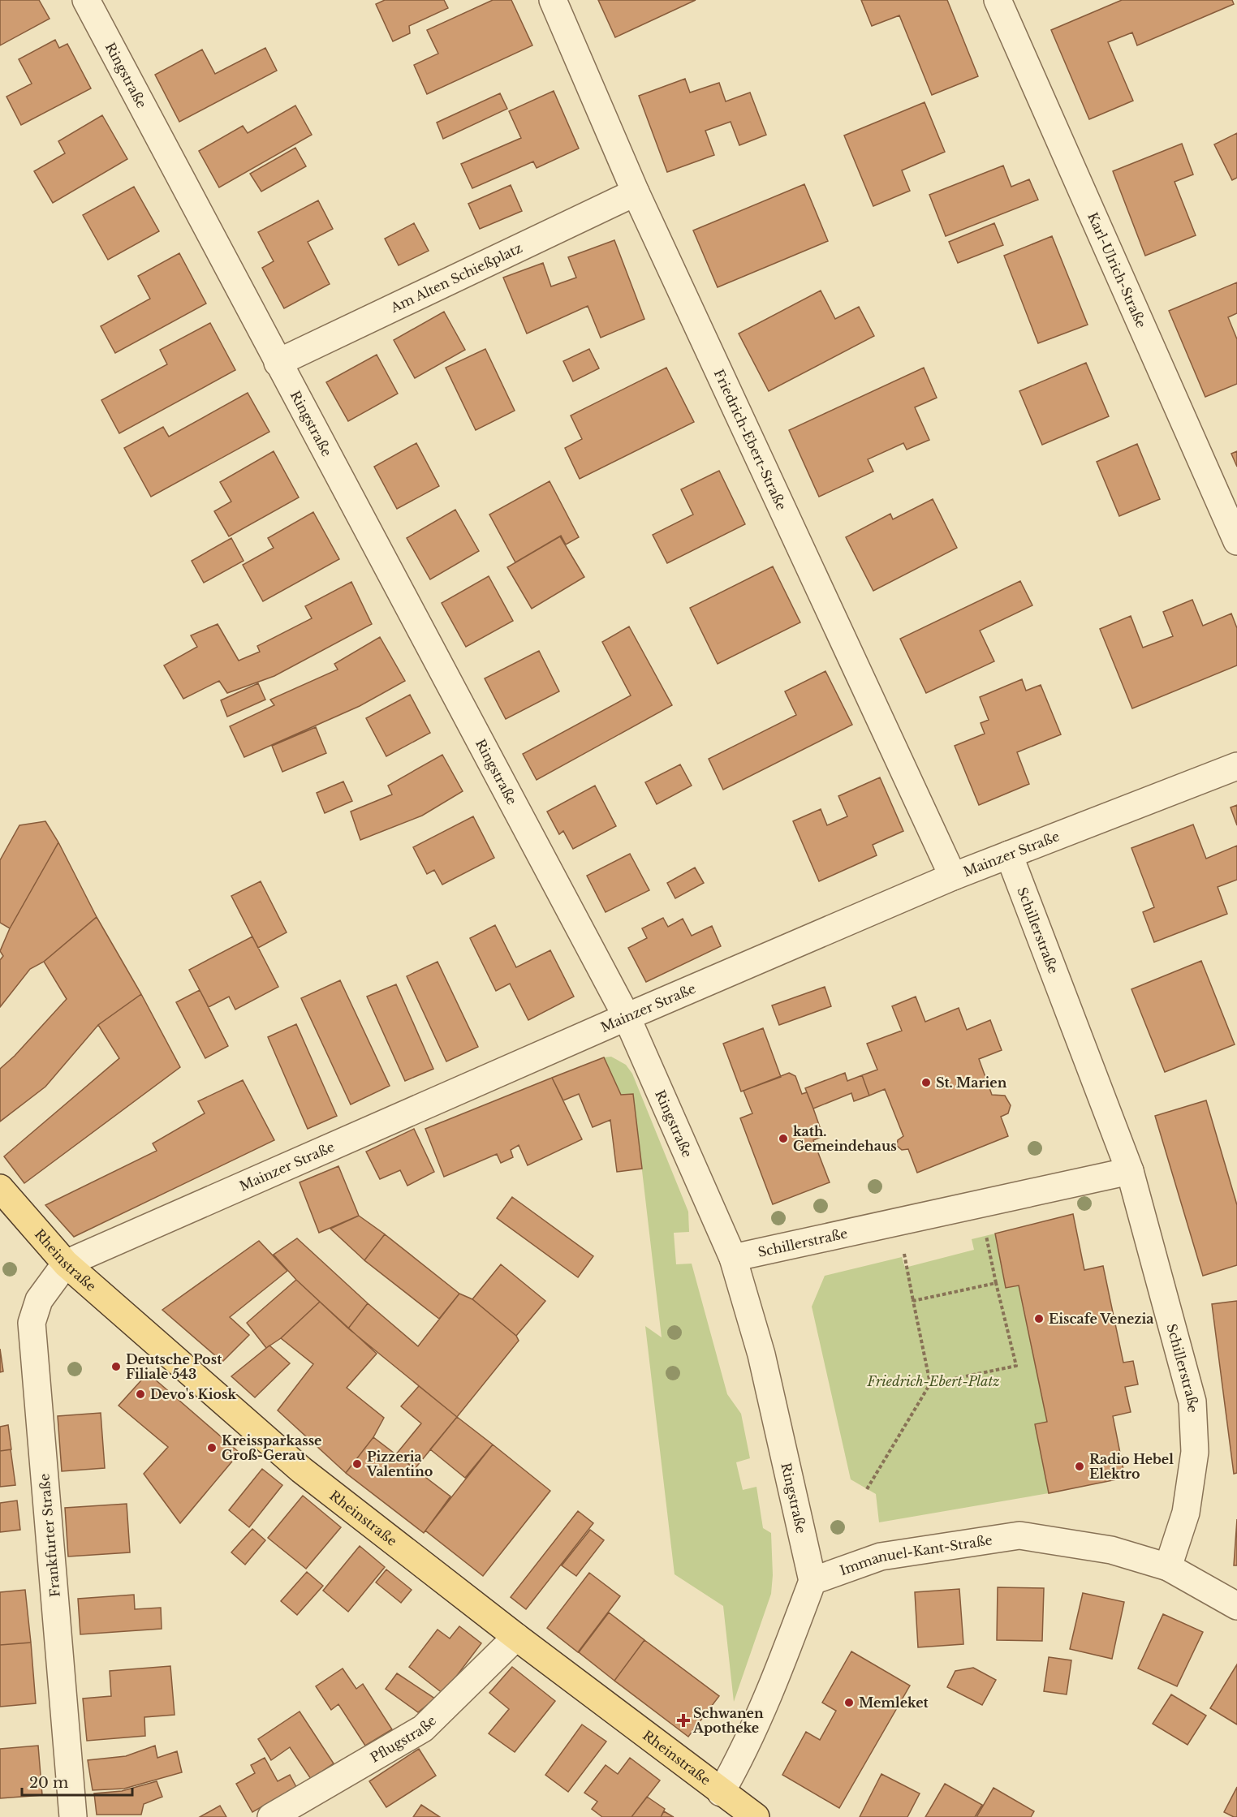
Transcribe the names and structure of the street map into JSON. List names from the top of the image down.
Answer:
{
  "streets": {
    "main road": ["Rheinstraße"],
    "street": [
      "Ringstraße",
      "Karl-Ulrich-Straße",
      "Am Alten Schießplatz",
      "Friedrich-Ebert-Straße",
      "Mainzer Straße",
      "Schillerstraße",
      "Frankfurter Straße",
      "Immanuel-Kant-Straße",
      "Pflugstraße"
    ]
  },
  "crossings": [
    ["Ringstraße", "Am Alten Schießplatz"],
    ["Ringstraße", "Mainzer Straße"],
    ["Ringstraße", "Schillerstraße"],
    ["Ringstraße", "Immanuel-Kant-Straße"],
    ["Am Alten Schießplatz", "Friedrich-Ebert-Straße"],
    ["Friedrich-Ebert-Straße", "Mainzer Straße"],
    ["Mainzer Straße", "Schillerstraße"],
    ["Mainzer Straße", "Rheinstraße"],
    ["Mainzer Straße", "Frankfurter Straße"],
    ["Schillerstraße", "Immanuel-Kant-Straße"],
    ["Rheinstraße", "Frankfurter Straße"],
    ["Rheinstraße", "Pflugstraße"]
  ],
  "parks": ["Friedrich-Ebert-Platz"],
  "places": {
    "other": [
      "St. Marien",
      "kath. Gemeindehaus",
      "Eiscafe Venezia",
      "Deutsche Post Filiale 543",
      "Devo's Kiosk",
      "Kreissparkasse Groß-Gerau",
      "Pizzeria Valentino",
      "Radio Hebel Elektro",
      "Memleket"
    ],
    "health": ["Schwanen Apotheke"]
  },
  "scale_bar": "20 m"
}
